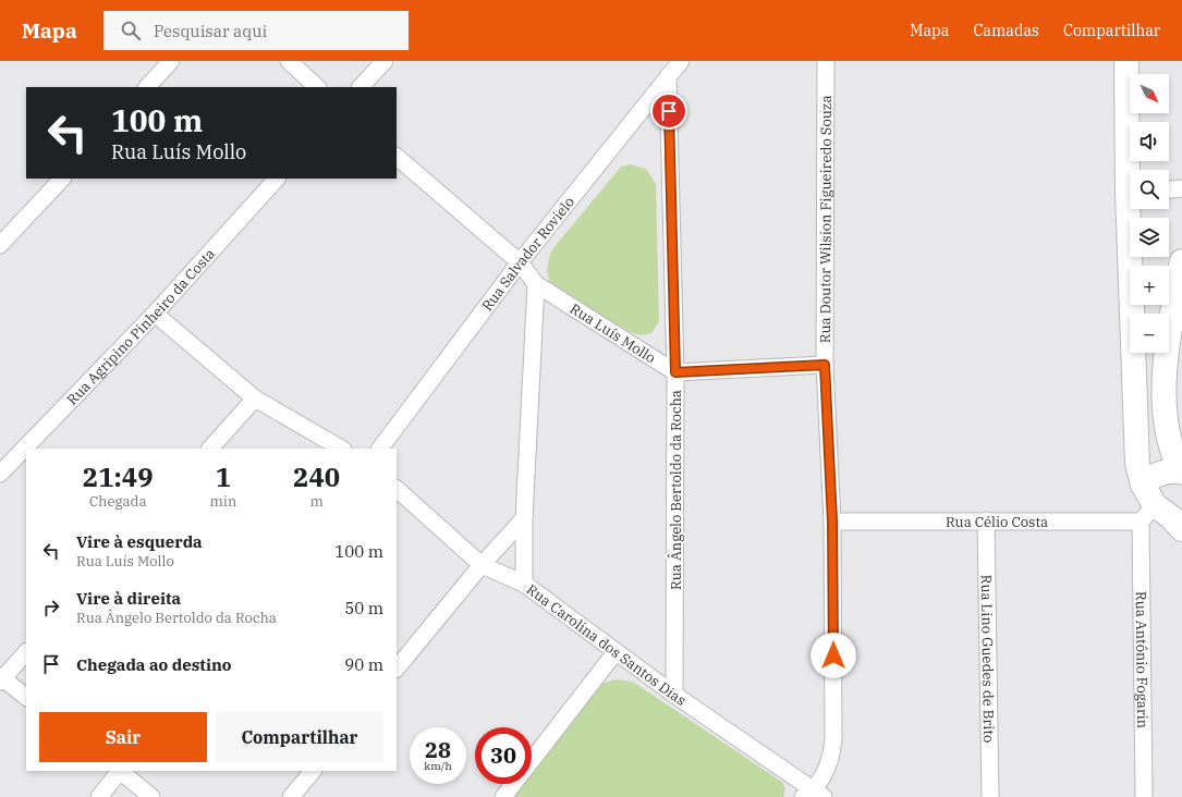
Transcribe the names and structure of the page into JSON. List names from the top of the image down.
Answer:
{
  "streets": {
    "street": [
      "Rua Doutor Wilsion Figueiredo Souza",
      "Rua Salvador Rovielo",
      "Rua Agripino Pinheiro da Costa",
      "Rua Luís Mollo",
      "Rua Ângelo Bertoldo da Rocha",
      "Rua Célio Costa",
      "Rua Carolina dos Santos Dias",
      "Rua Lino Guedes de Brito",
      "Rua Antônio Fogarin"
    ]
  },
  "crossings": [
    ["Rua Doutor Wilsion Figueiredo Souza", "Rua Célio Costa"],
    ["Rua Doutor Wilsion Figueiredo Souza", "Rua Carolina dos Santos Dias"],
    ["Rua Salvador Rovielo", "Rua Luís Mollo"],
    ["Rua Salvador Rovielo", "Rua Ângelo Bertoldo da Rocha"],
    ["Rua Luís Mollo", "Rua Ângelo Bertoldo da Rocha"],
    ["Rua Ângelo Bertoldo da Rocha", "Rua Carolina dos Santos Dias"],
    ["Rua Célio Costa", "Rua Lino Guedes de Brito"],
    ["Rua Célio Costa", "Rua Antônio Fogarin"]
  ],
  "north": "bottom right",
  "page": {
    "header": "Mapa",
    "search": "Pesquisar aqui",
    "nav": ["Mapa", "Camadas", "Compartilhar"],
    "map_buttons": ["+", "−"],
    "turn": ["100 m", "Rua Luís Mollo"],
    "eta": [
      "21:49",
      "Chegada",
      "1",
      "min",
      "240",
      "m"
    ],
    "list": [
      {
        "name": "Vire à esquerda",
        "note": "Rua Luís Mollo",
        "value": "100 m"
      },
      {
        "name": "Vire à direita",
        "note": "Rua Ângelo Bertoldo da Rocha",
        "value": "50 m"
      },
      {
        "name": "Chegada ao destino",
        "value": "90 m"
      }
    ],
    "buttons": ["Sair", "Compartilhar"],
    "speed": "28 km/h",
    "limit": "30"
  }
}
